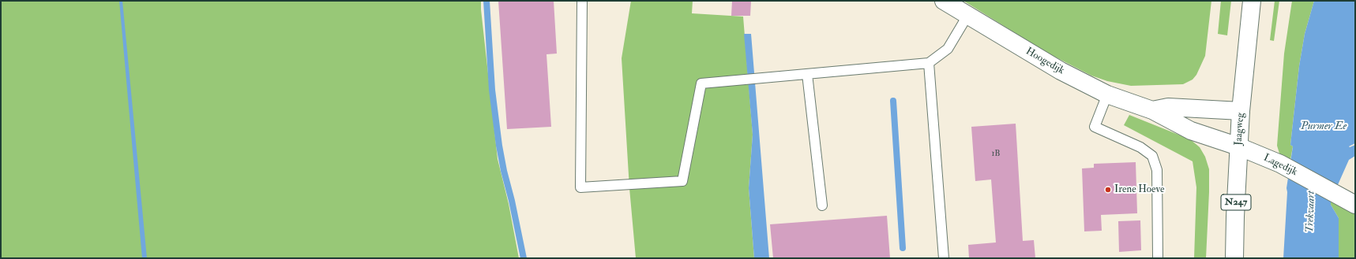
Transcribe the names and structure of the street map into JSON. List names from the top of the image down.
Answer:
{
  "streets": {
    "street": [
      "Hoogedijk",
      "Jaagweg",
      "Lagedijk",
      "N247"
    ]
  },
  "crossings": [
    ["Hoogedijk", "Jaagweg"],
    ["Hoogedijk", "Lagedijk"],
    ["Jaagweg", "Lagedijk"]
  ],
  "water": ["Purmer Ee", "Trekvaart"],
  "places": ["Irene Hoeve"],
  "house_numbers": ["1B"]
}
